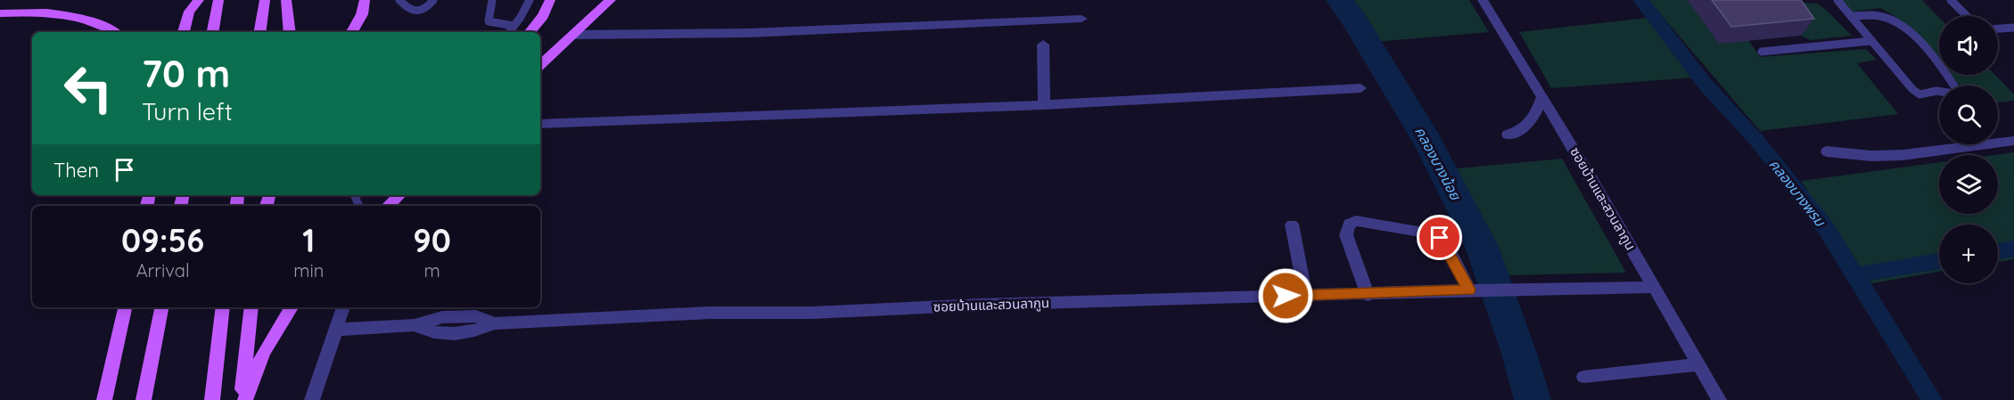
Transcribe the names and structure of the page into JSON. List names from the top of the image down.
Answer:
{
  "streets": {
    "street": ["ซอยบ้านและสวนลากูน"]
  },
  "water": ["คลองบางน้อย", "คลองบางพรม"],
  "page": {
    "map_buttons": "+",
    "turn": ["70 m", "Turn left"],
    "then": "Then",
    "eta": [
      "09:56",
      "Arrival",
      "1",
      "min",
      "90",
      "m"
    ]
  }
}
